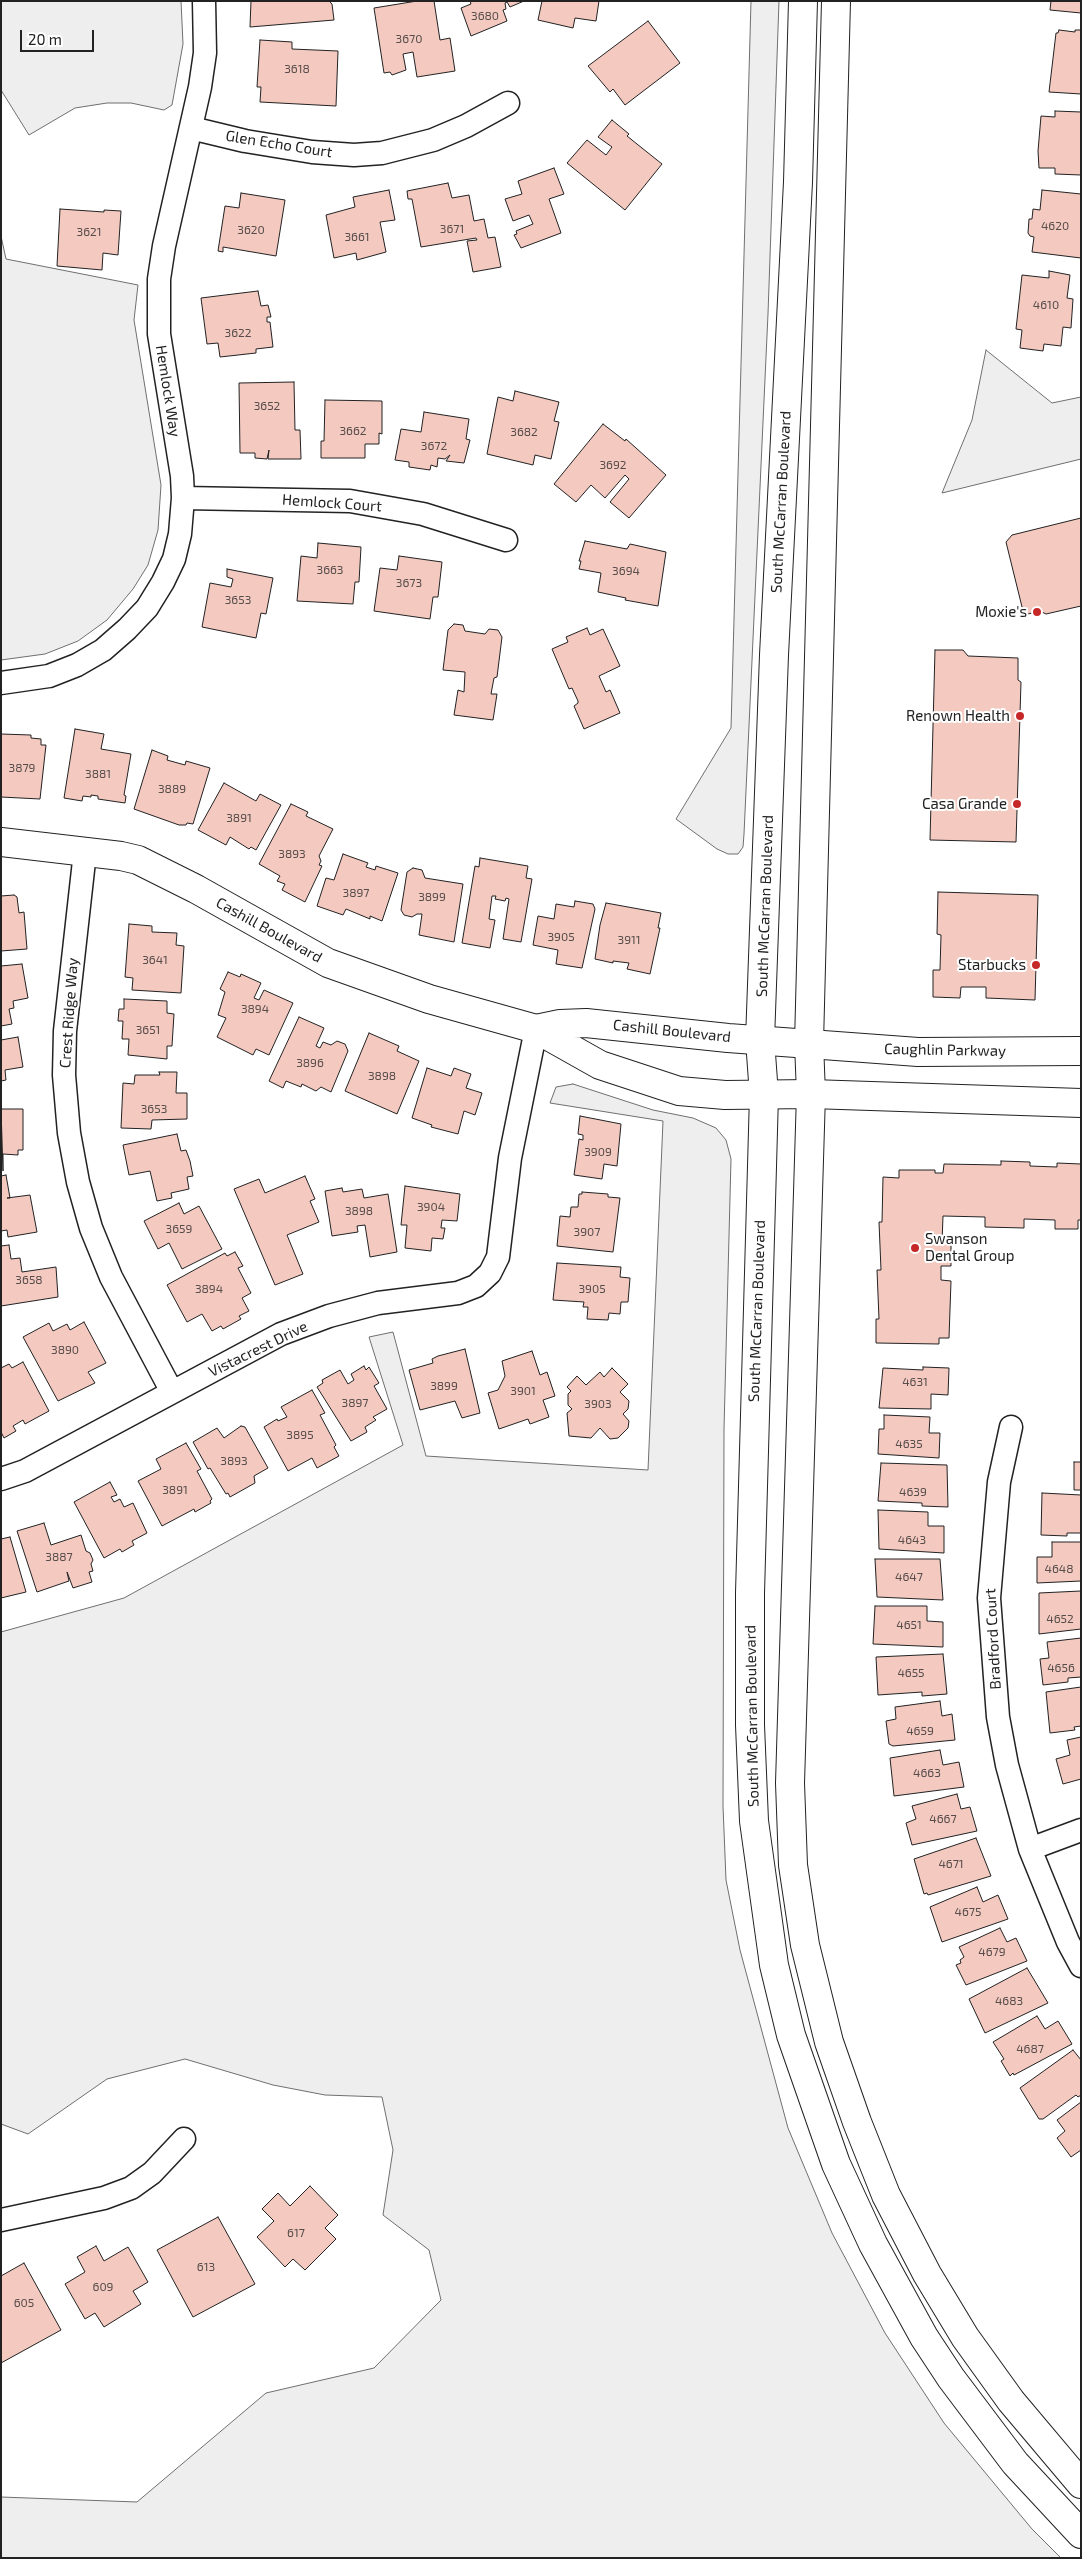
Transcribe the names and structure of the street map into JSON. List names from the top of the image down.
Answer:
{
  "streets": {
    "main road": ["South McCarran Boulevard", "Cashill Boulevard", "Caughlin Parkway"],
    "street": [
      "Glen Echo Court",
      "Hemlock Way",
      "Hemlock Court",
      "Crest Ridge Way",
      "Vistacrest Drive",
      "Bradford Court"
    ]
  },
  "crossings": [
    ["Glen Echo Court", "Hemlock Way"],
    ["Hemlock Way", "Hemlock Court"],
    ["South McCarran Boulevard", "Cashill Boulevard"],
    ["Cashill Boulevard", "Crest Ridge Way"],
    ["Cashill Boulevard", "Caughlin Parkway"],
    ["Cashill Boulevard", "Vistacrest Drive"],
    ["Crest Ridge Way", "Vistacrest Drive"]
  ],
  "places": [
    "Moxie's",
    "Renown Health",
    "Casa Grande",
    "Starbucks",
    "Swanson Dental Group"
  ],
  "house_numbers": [
    "3680",
    "3670",
    "3618",
    "4620",
    "3671",
    "3620",
    "3621",
    "3661",
    "4610",
    "3622",
    "3652",
    "3662",
    "3682",
    "3672",
    "3692",
    "3663",
    "3694",
    "3673",
    "3653",
    "3879",
    "3881",
    "3889",
    "3891",
    "3893",
    "3897",
    "3899",
    "3905",
    "3911",
    "3641",
    "3894",
    "3651",
    "3896",
    "3898",
    "3653",
    "3909",
    "3904",
    "3898",
    "3659",
    "3907",
    "3658",
    "3894",
    "3905",
    "3890",
    "4631",
    "3899",
    "3901",
    "3897",
    "3903",
    "3895",
    "4635",
    "3893",
    "3891",
    "4639",
    "4643",
    "3887",
    "4648",
    "4647",
    "4652",
    "4651",
    "4656",
    "4655",
    "4659",
    "4663",
    "4667",
    "4671",
    "4675",
    "4679",
    "4683",
    "4687",
    "617",
    "613",
    "609",
    "605"
  ],
  "scale_bar": "20 m"
}
